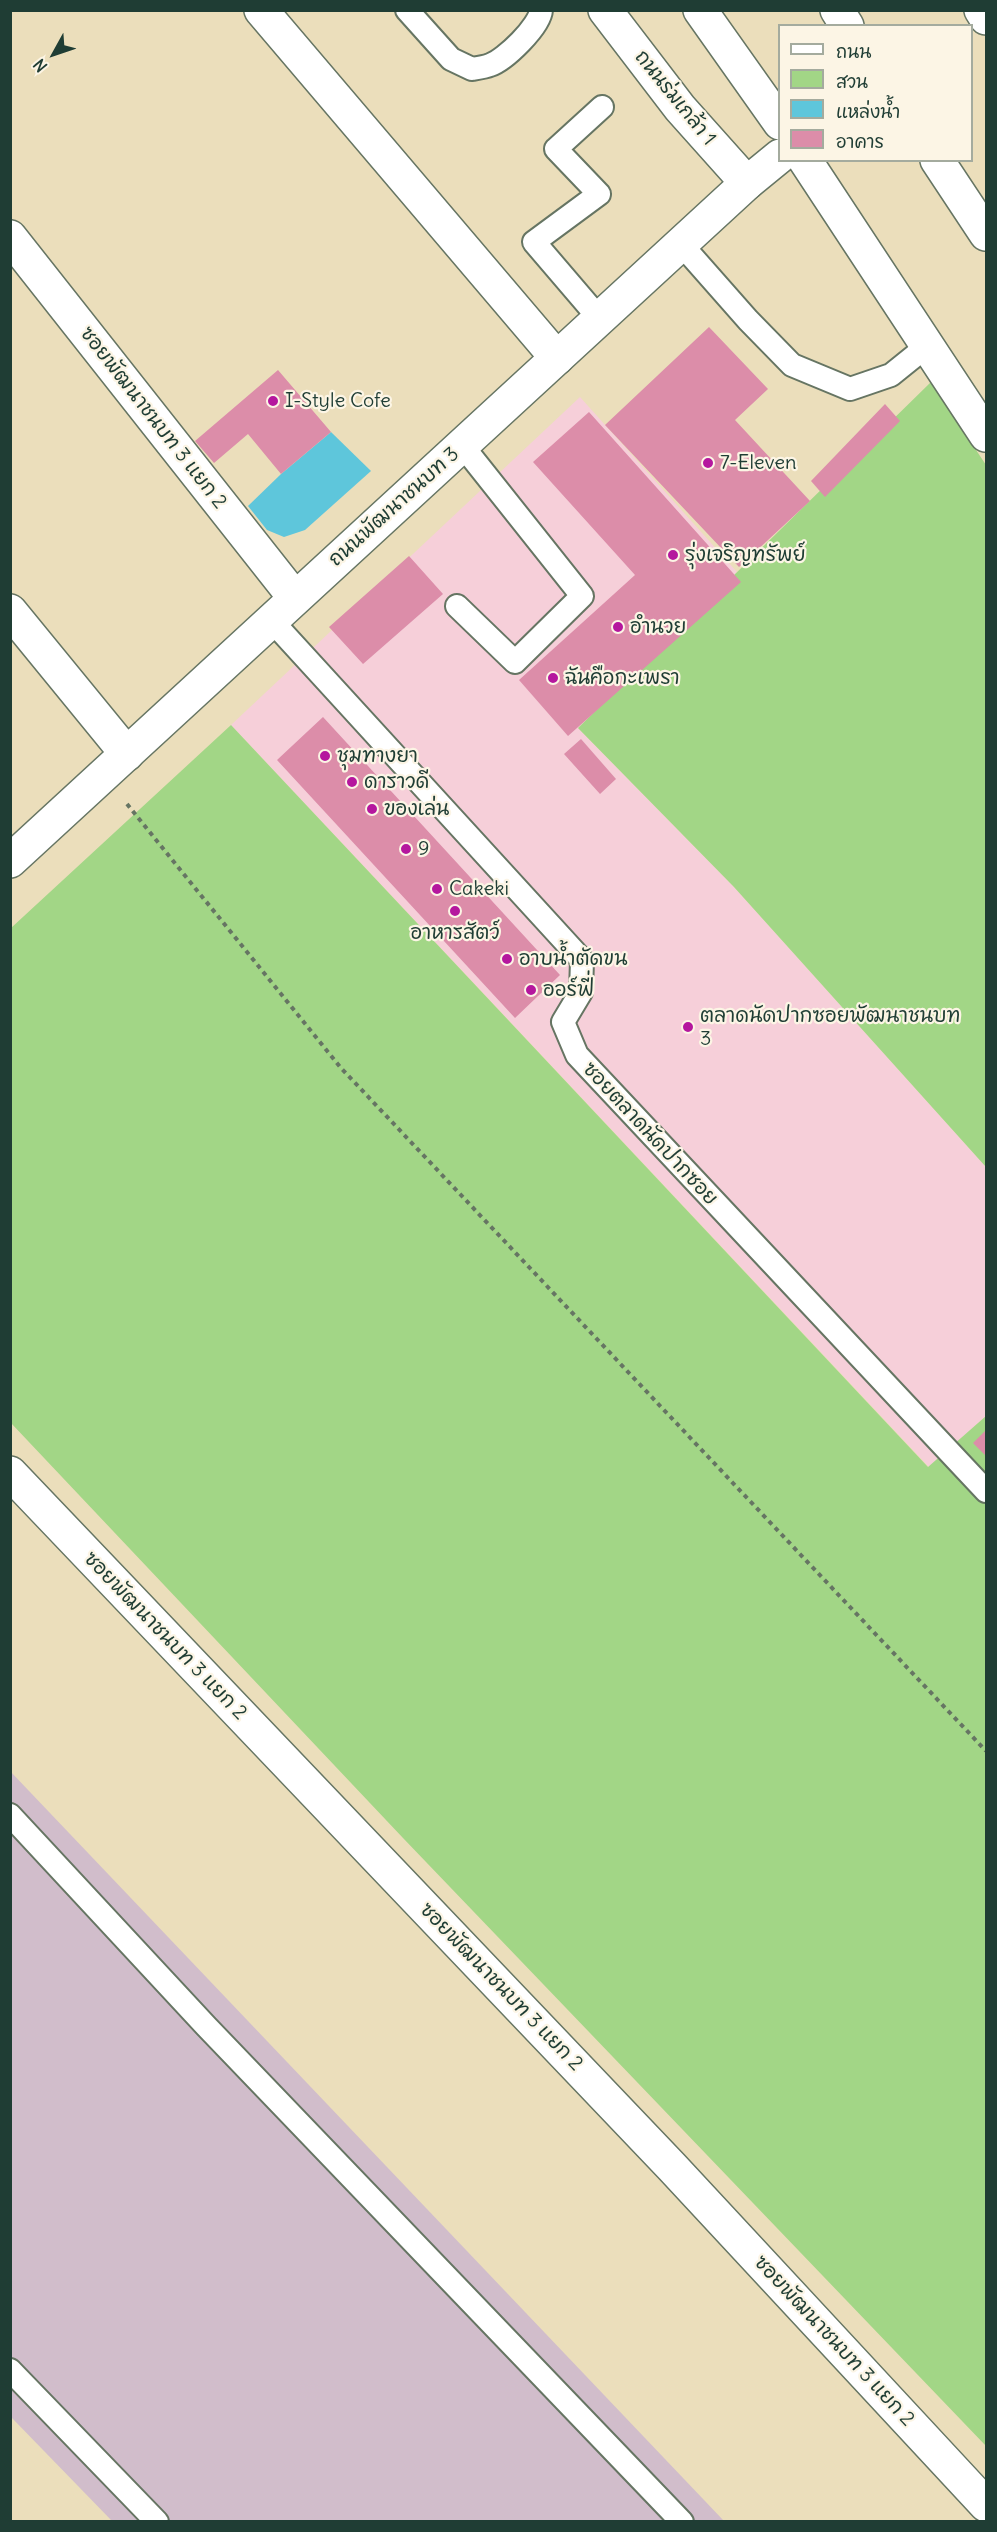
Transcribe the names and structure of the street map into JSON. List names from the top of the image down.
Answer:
{
  "streets": {
    "main road": ["ถนนร่มเกล้า 1", "ซอยพัฒนาชนบท 3 แยก 2", "ถนนพัฒนาชนบท 3"],
    "lane": ["ซอยตลาดนัดปากซอย"]
  },
  "crossings": [
    ["ถนนร่มเกล้า 1", "ถนนพัฒนาชนบท 3"],
    ["ซอยพัฒนาชนบท 3 แยก 2", "ถนนพัฒนาชนบท 3"],
    ["ถนนพัฒนาชนบท 3", "ซอยตลาดนัดปากซอย"]
  ],
  "places": [
    "I-Style Cofe",
    "7-Eleven",
    "รุ่งเจริญทรัพย์",
    "อำนวย",
    "ฉันคือกะเพรา",
    "ชุมทางยา",
    "ดาราวดี",
    "ของเล่น",
    "9",
    "Cakeki",
    "อาหารสัตว์",
    "อาบน้ำตัดขน",
    "ออร์ฟี่",
    "ตลาดนัดปากซอยพัฒนาชนบท 3"
  ],
  "legend": [
    "ถนน",
    "สวน",
    "แหล่งน้ำ",
    "อาคาร"
  ],
  "north": "bottom left"
}
